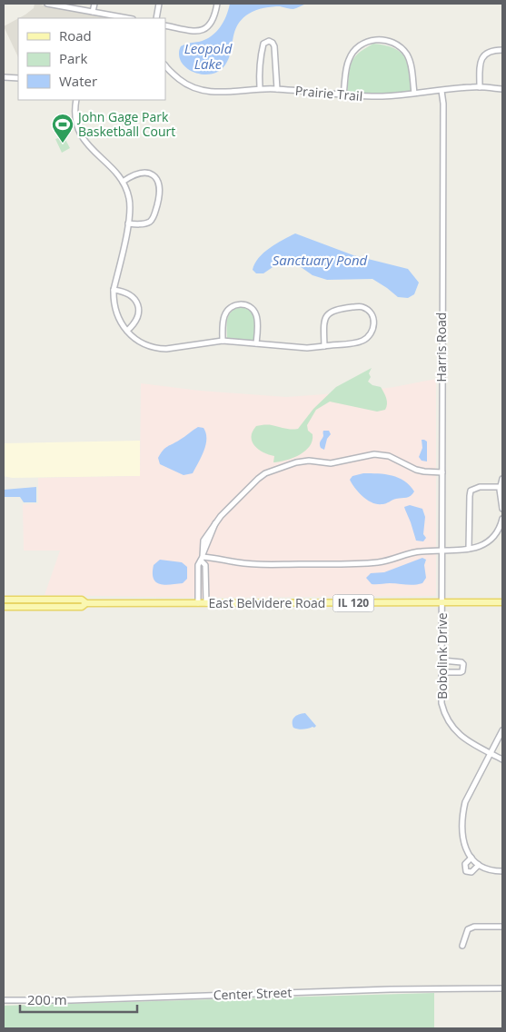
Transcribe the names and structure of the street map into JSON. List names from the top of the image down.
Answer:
{
  "streets": {
    "main road": ["East Belvidere Road", "IL 120"],
    "street": [
      "Prairie Trail",
      "Harris Road",
      "Bobolink Drive",
      "Center Street"
    ]
  },
  "crossings": [
    ["Prairie Trail", "Harris Road"],
    ["Harris Road", "East Belvidere Road"],
    ["Harris Road", "Bobolink Drive"],
    ["East Belvidere Road", "Bobolink Drive"]
  ],
  "water": ["Leopold Lake", "Sanctuary Pond"],
  "places": {
    "sports": ["John Gage Park Basketball Court"]
  },
  "legend": ["Road", "Park", "Water"],
  "scale_bar": "200 m"
}
